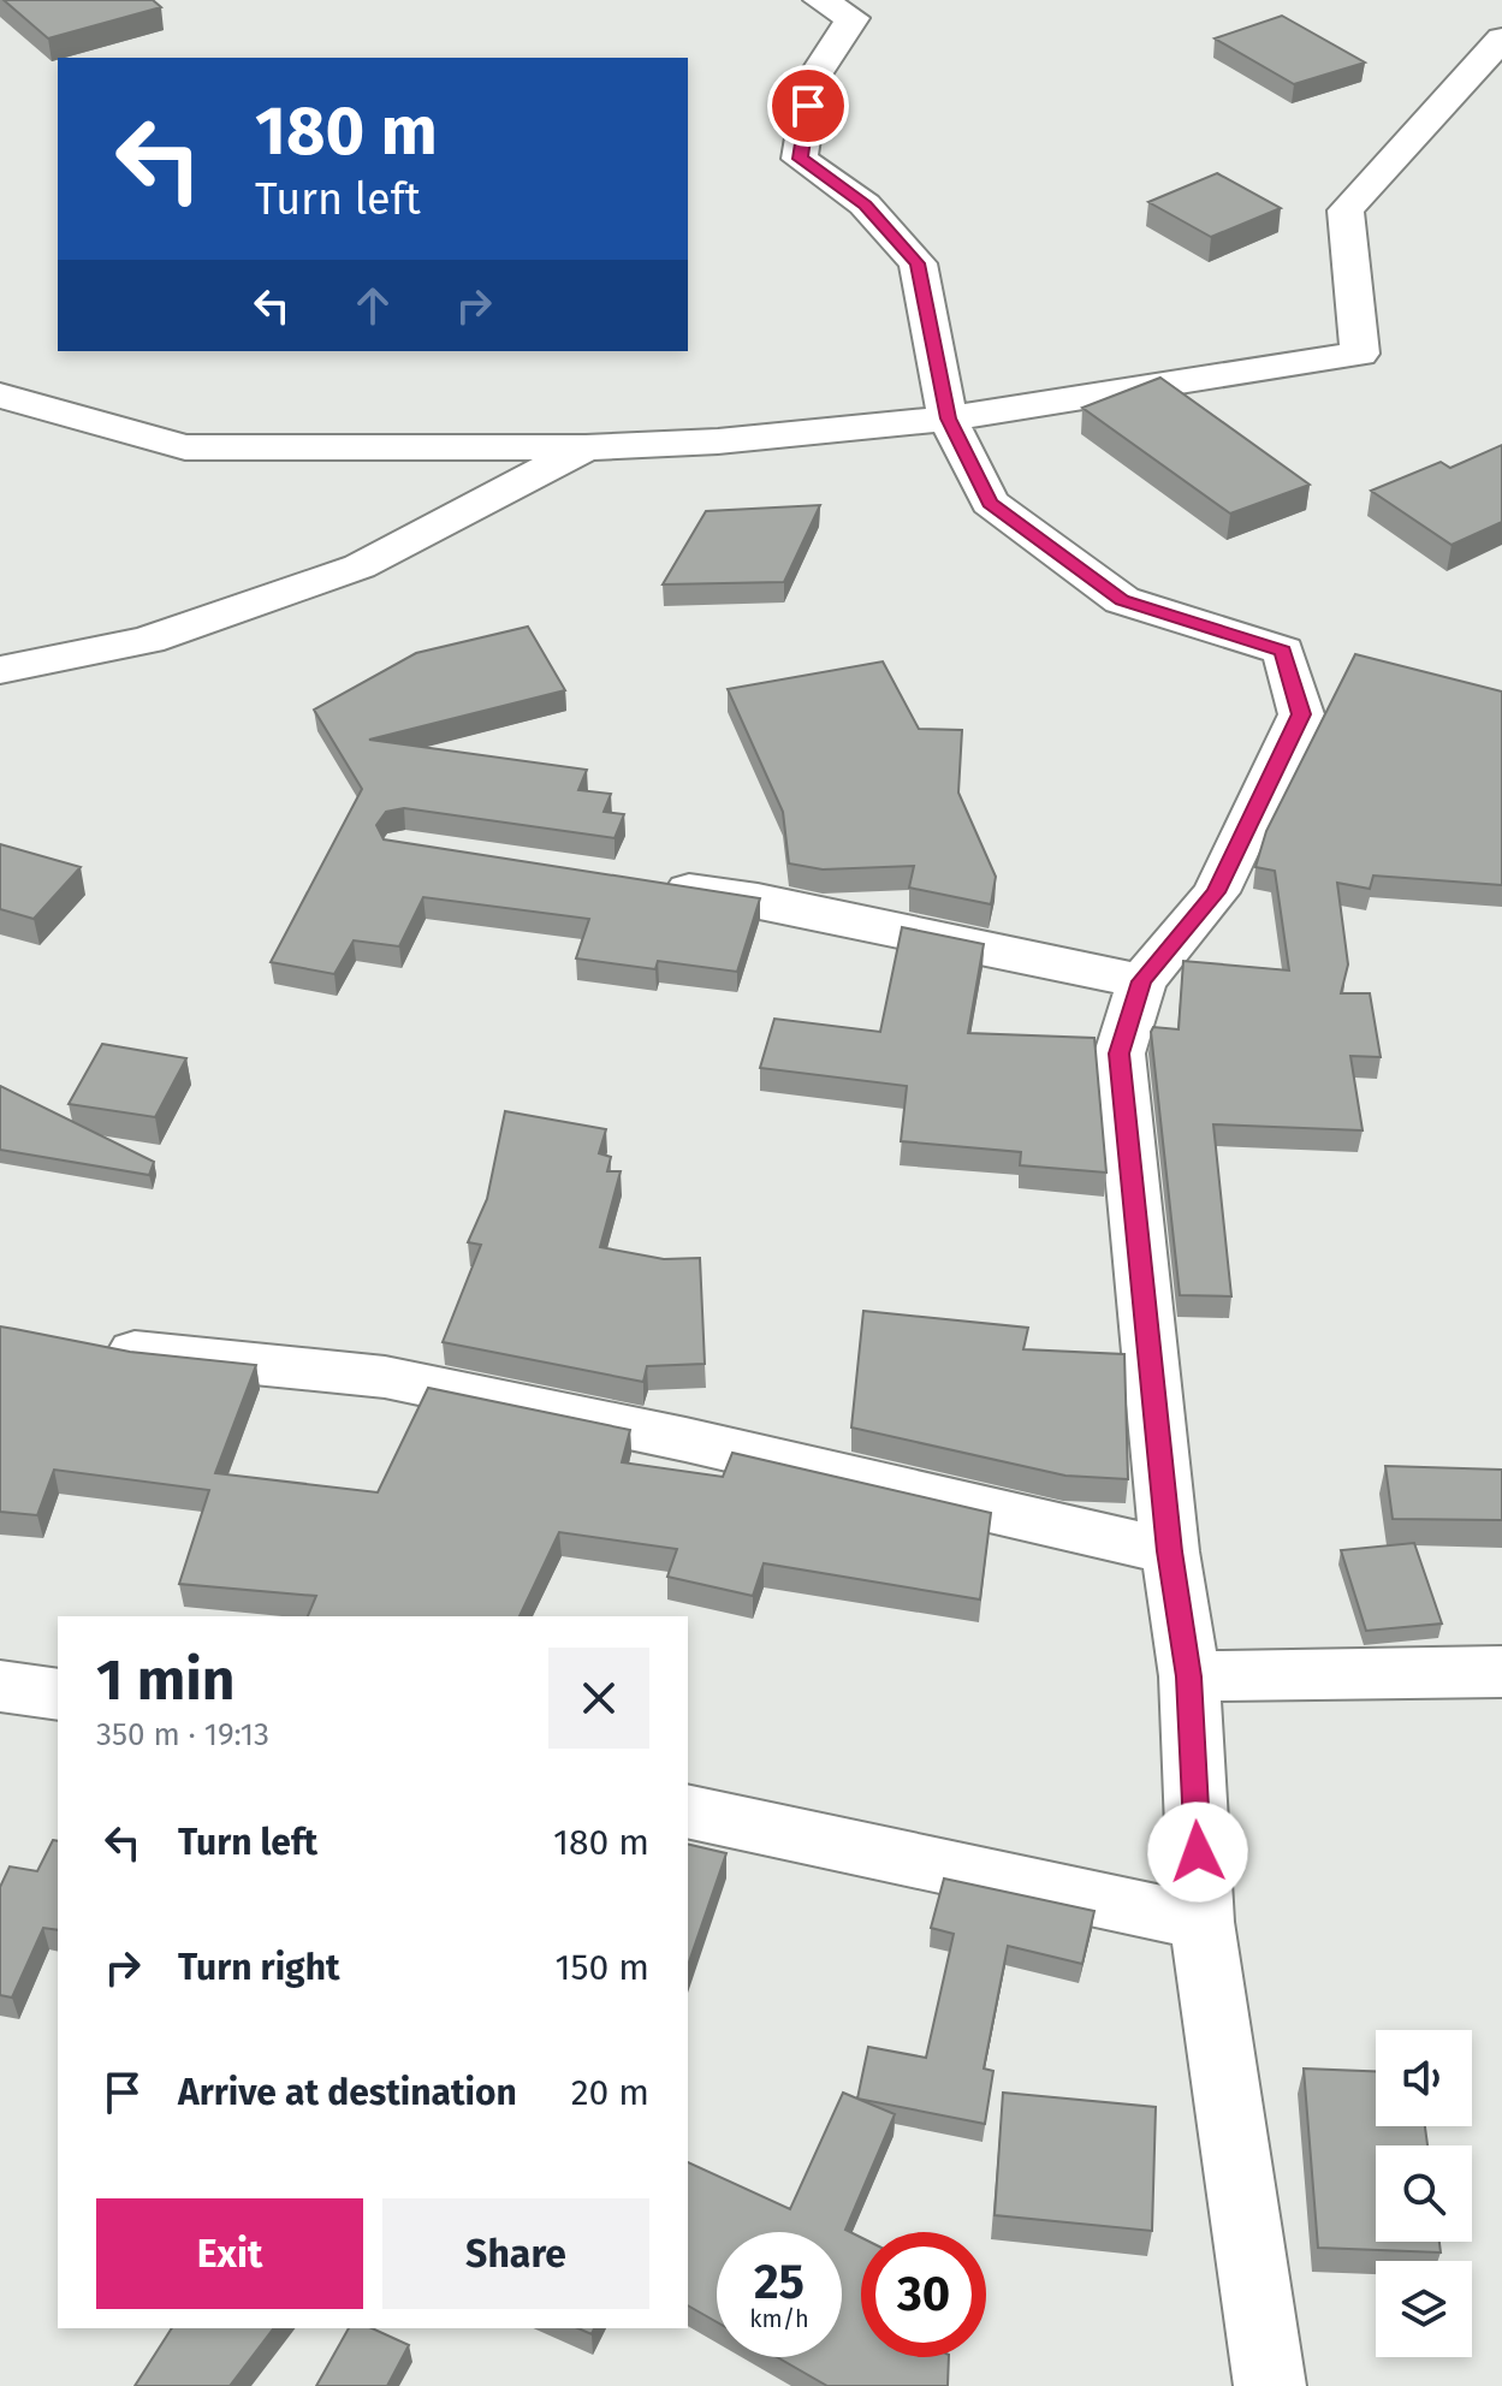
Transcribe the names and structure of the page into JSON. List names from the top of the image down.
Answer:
{
  "page": {
    "turn": ["180 m", "Turn left"],
    "heading": ["1 min", "350 m · 19:13"],
    "list": [
      {
        "name": "Turn left",
        "value": "180 m"
      },
      {
        "name": "Turn right",
        "value": "150 m"
      },
      {
        "name": "Arrive at destination",
        "value": "20 m"
      }
    ],
    "buttons": ["Exit", "Share"],
    "speed": "25 km/h",
    "limit": "30"
  }
}
